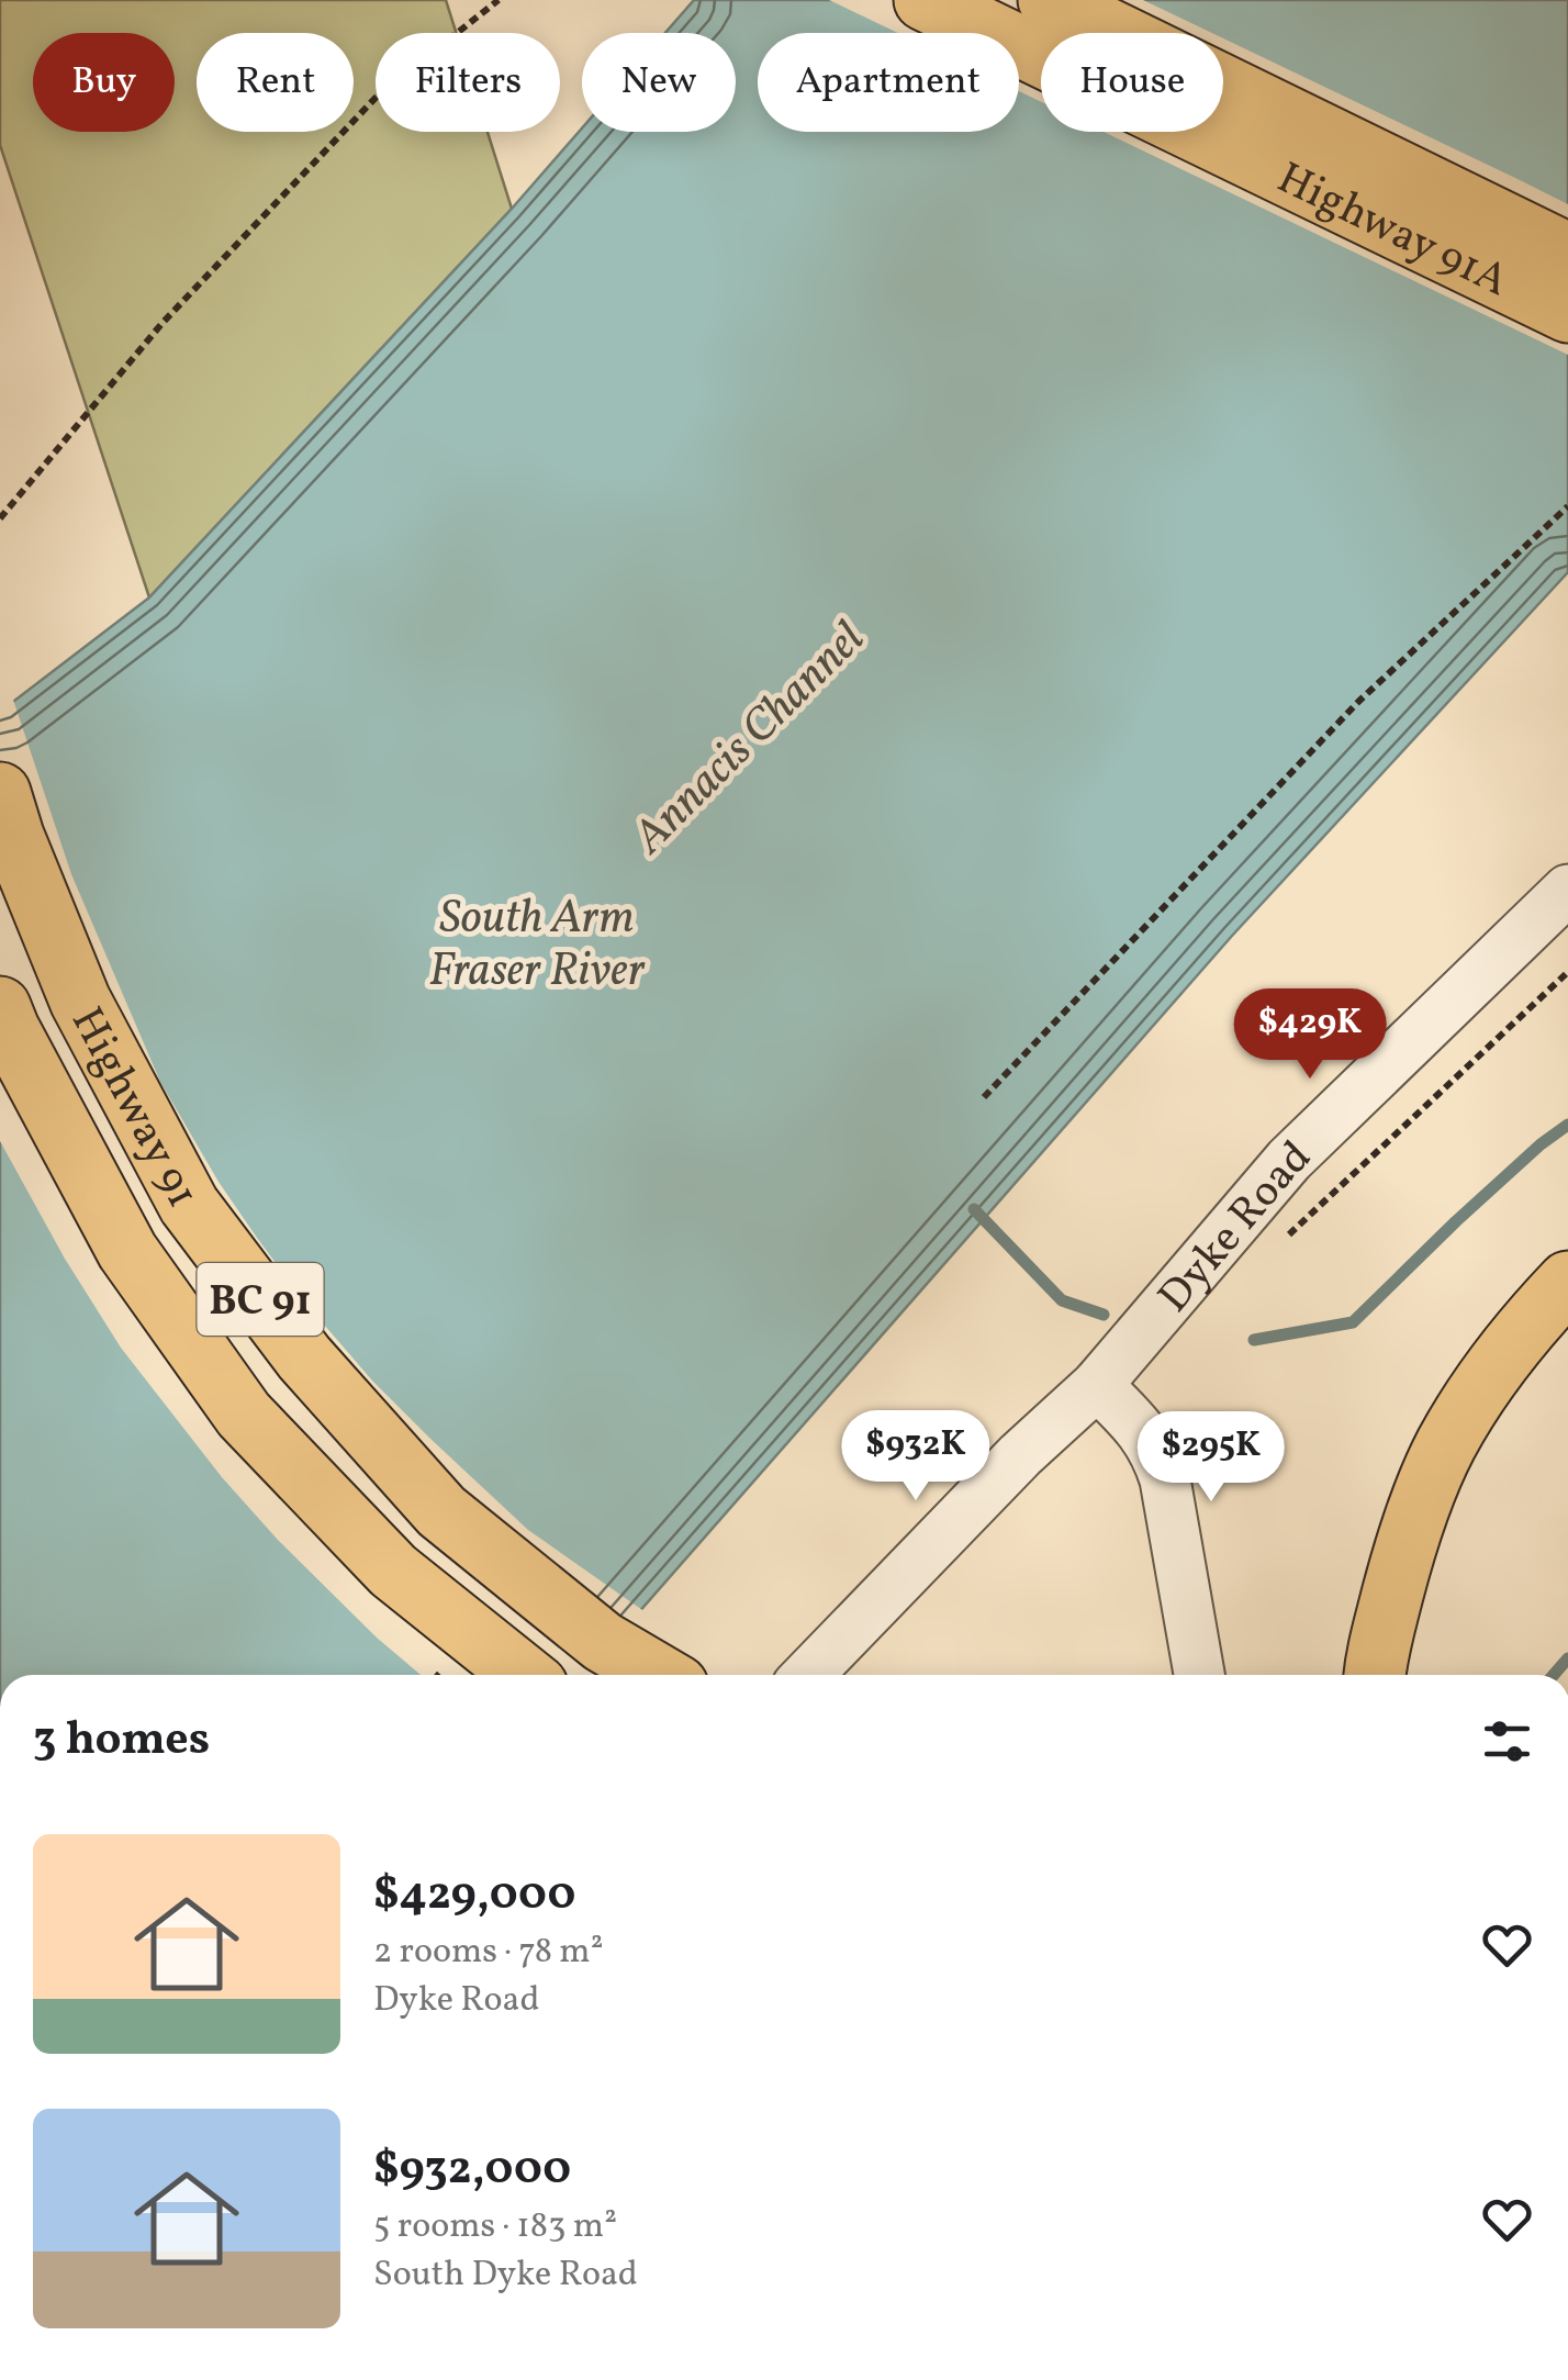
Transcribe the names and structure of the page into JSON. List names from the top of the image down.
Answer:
{
  "streets": {
    "highway": ["Highway 91A", "Highway 91", "BC 91"],
    "street": ["Dyke Road"]
  },
  "water": ["Annacis Channel", "South Arm Fraser River"],
  "page": {
    "chip": [
      "Buy",
      "Rent",
      "Filters",
      "New",
      "Apartment",
      "House"
    ],
    "price": ["$429K", "$932K", "$295K"],
    "heading": "3 homes",
    "list": [
      {
        "name": "$429,000",
        "note": "2 rooms · 78 m² · Dyke Road"
      },
      {
        "name": "$932,000",
        "note": "5 rooms · 183 m² · South Dyke Road"
      }
    ]
  }
}
